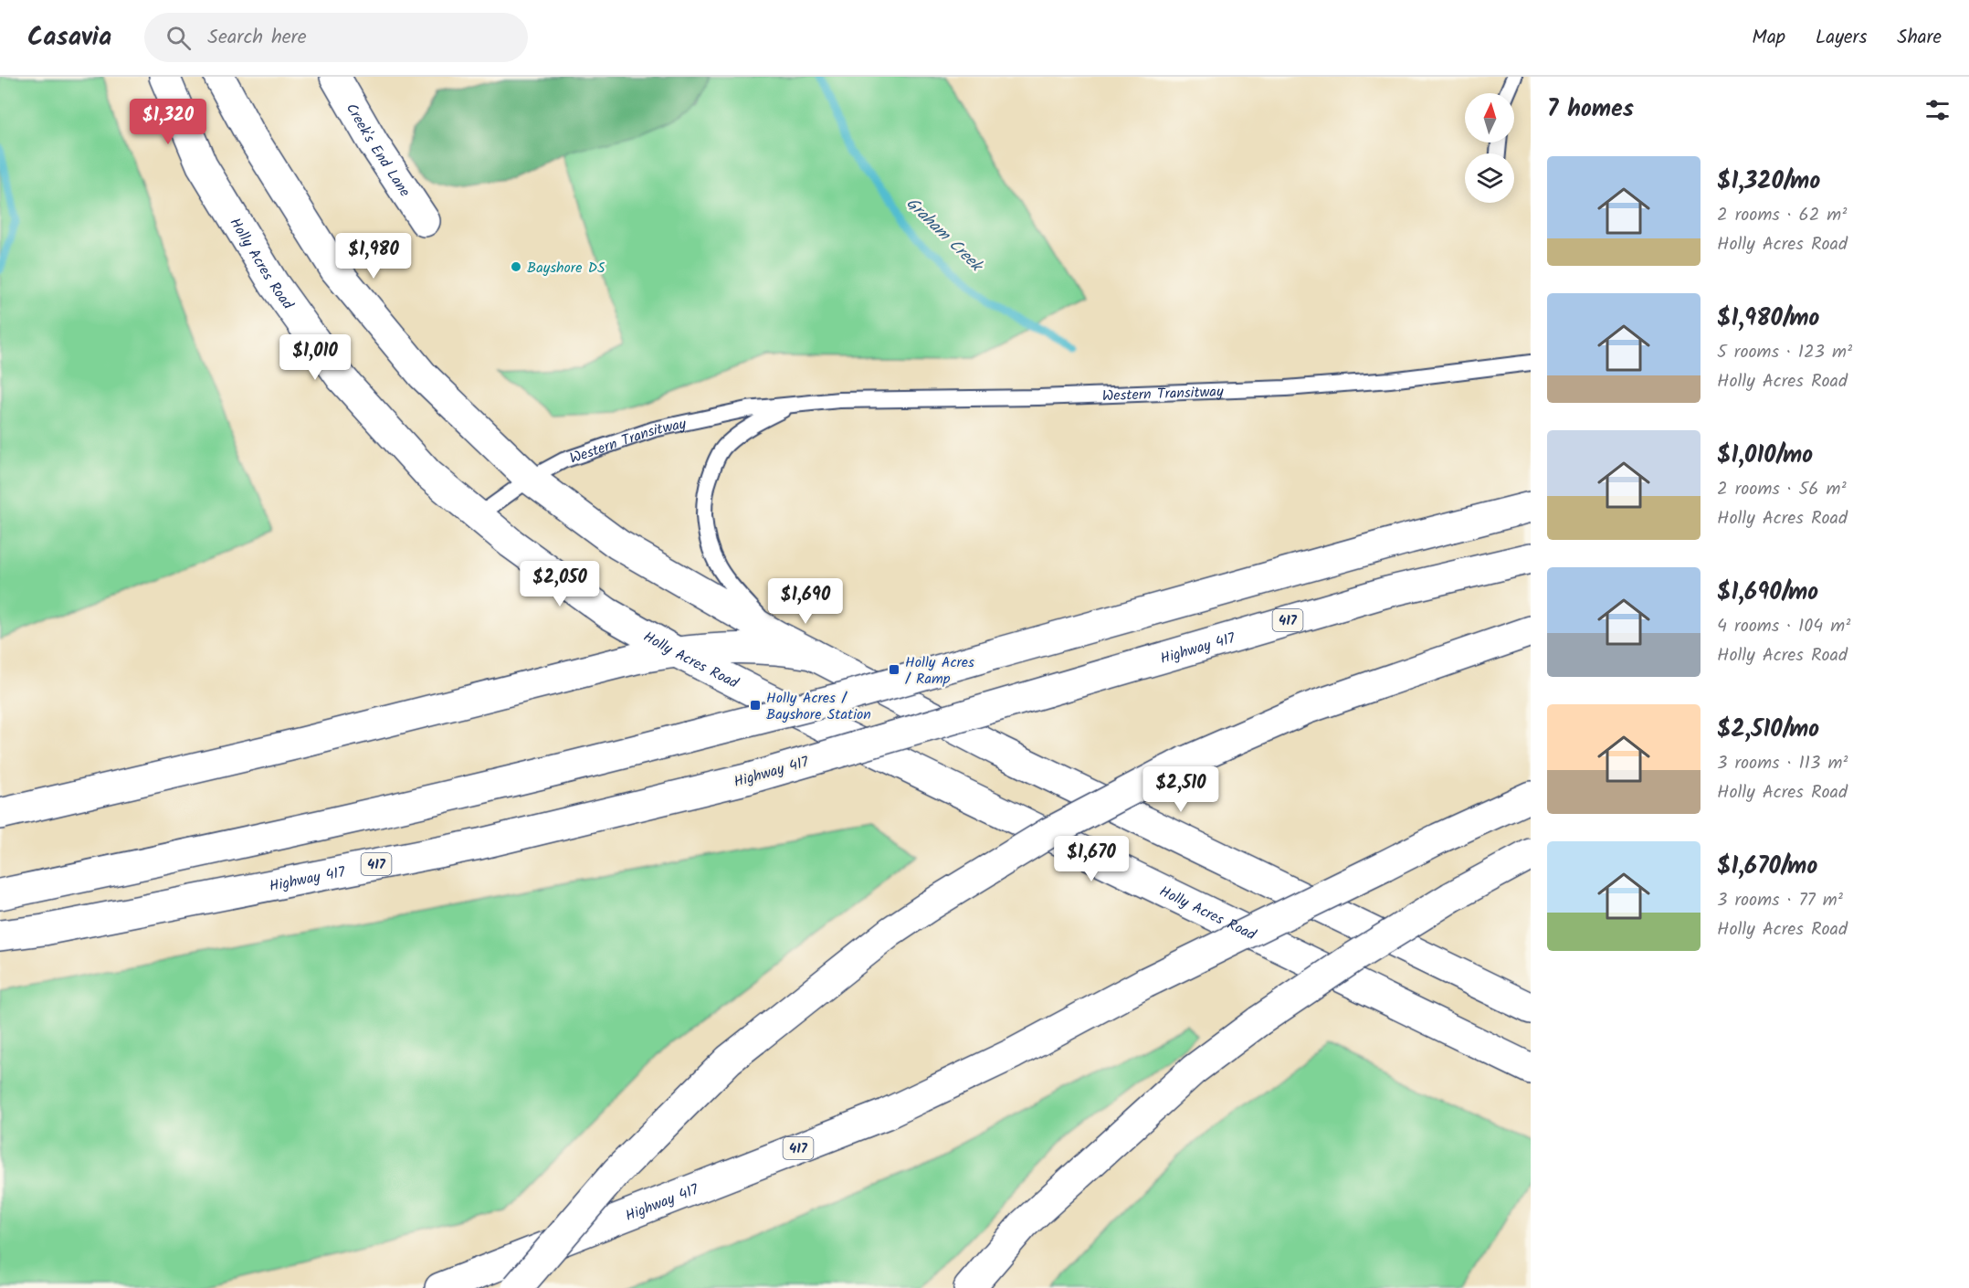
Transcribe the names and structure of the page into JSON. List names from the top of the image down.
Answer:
{
  "streets": {
    "main road": [
      "Creek's End Lane",
      "Holly Acres Road",
      "417",
      "Highway 417"
    ],
    "lane": ["Western Transitway"]
  },
  "crossings": [
    ["Holly Acres Road", "Western Transitway"]
  ],
  "water": ["Graham Creek"],
  "places": {
    "other": ["Bayshore DS"],
    "transit": ["Holly Acres / Ramp", "Holly Acres / Bayshore Station"]
  },
  "north": "top",
  "page": {
    "header": "Casavia",
    "search": "Search here",
    "nav": ["Map", "Layers", "Share"],
    "heading": "7 homes",
    "price": [
      "$1,320",
      "$1,980",
      "$1,010",
      "$2,050",
      "$1,690",
      "$2,510",
      "$1,670"
    ],
    "list": [
      {
        "name": "$1,320/mo",
        "note": "2 rooms · 62 m² · Holly Acres Road"
      },
      {
        "name": "$1,980/mo",
        "note": "5 rooms · 123 m² · Holly Acres Road"
      },
      {
        "name": "$1,010/mo",
        "note": "2 rooms · 56 m² · Holly Acres Road"
      },
      {
        "name": "$1,690/mo",
        "note": "4 rooms · 104 m² · Holly Acres Road"
      },
      {
        "name": "$2,510/mo",
        "note": "3 rooms · 113 m² · Holly Acres Road"
      },
      {
        "name": "$1,670/mo",
        "note": "3 rooms · 77 m² · Holly Acres Road"
      }
    ]
  }
}
